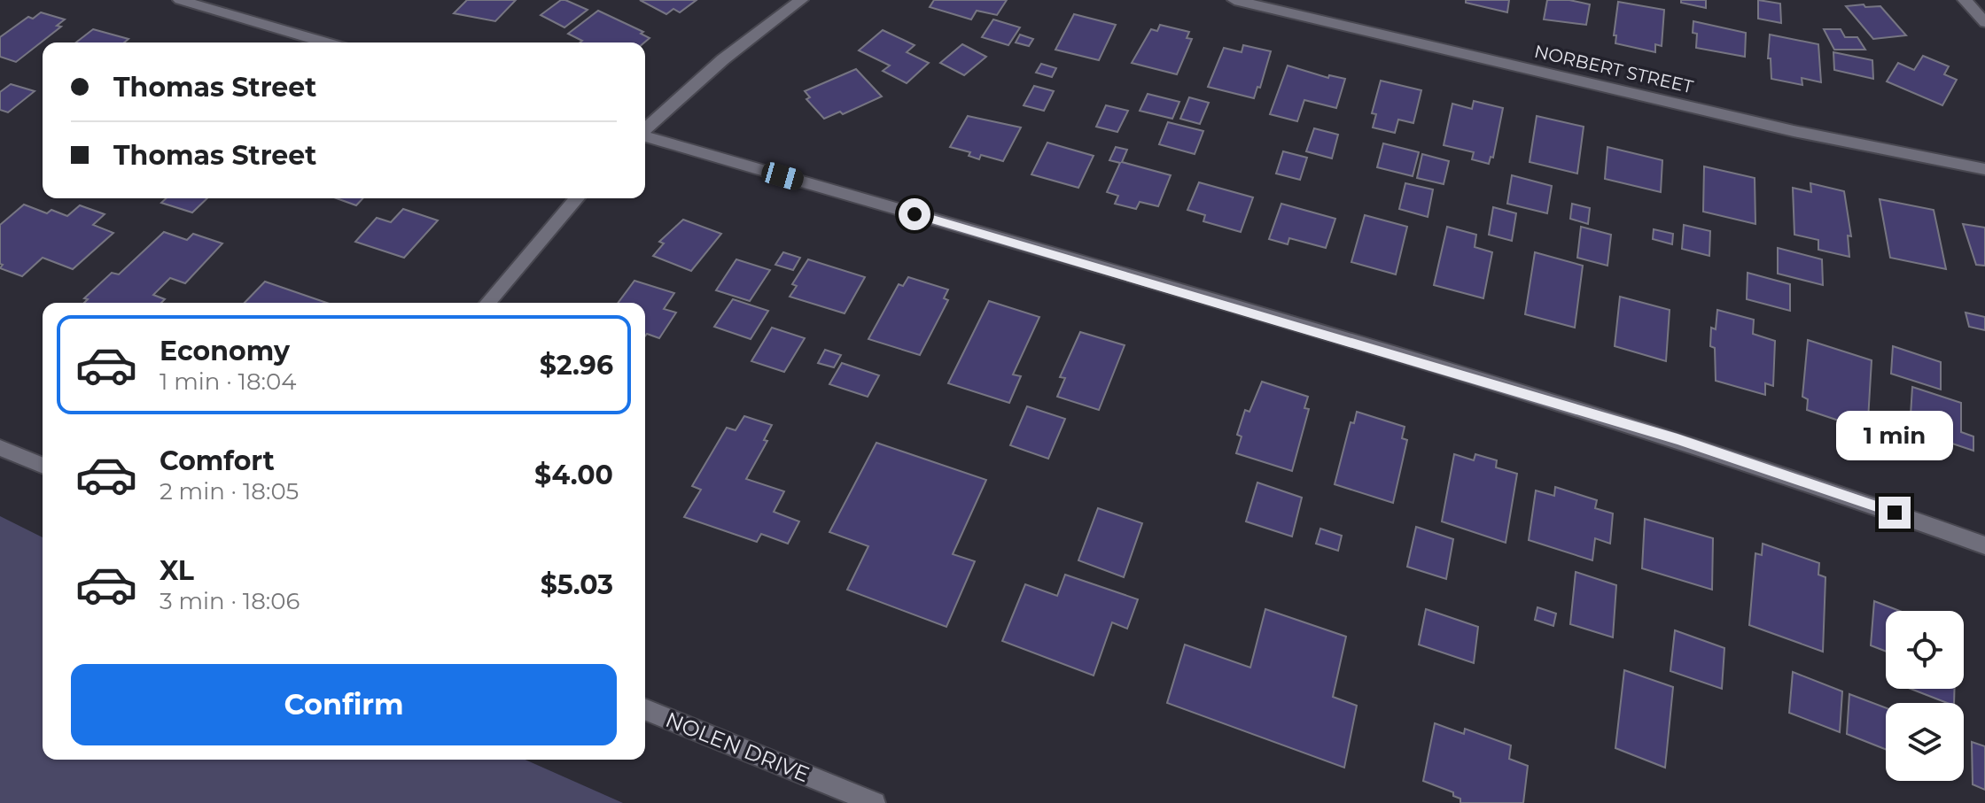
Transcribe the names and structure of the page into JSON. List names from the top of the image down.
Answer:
{
  "streets": {
    "street": ["NORBERT STREET", "NOLEN DRIVE"]
  },
  "page": {
    "banner": ["Thomas Street", "Thomas Street"],
    "list": [
      {
        "name": "Economy",
        "note": "1 min · 18:04",
        "value": "$2.96"
      },
      {
        "name": "Comfort",
        "note": "2 min · 18:05",
        "value": "$4.00"
      },
      {
        "name": "XL",
        "note": "3 min · 18:06",
        "value": "$5.03"
      }
    ],
    "bubble": "1 min",
    "buttons": "Confirm"
  }
}
